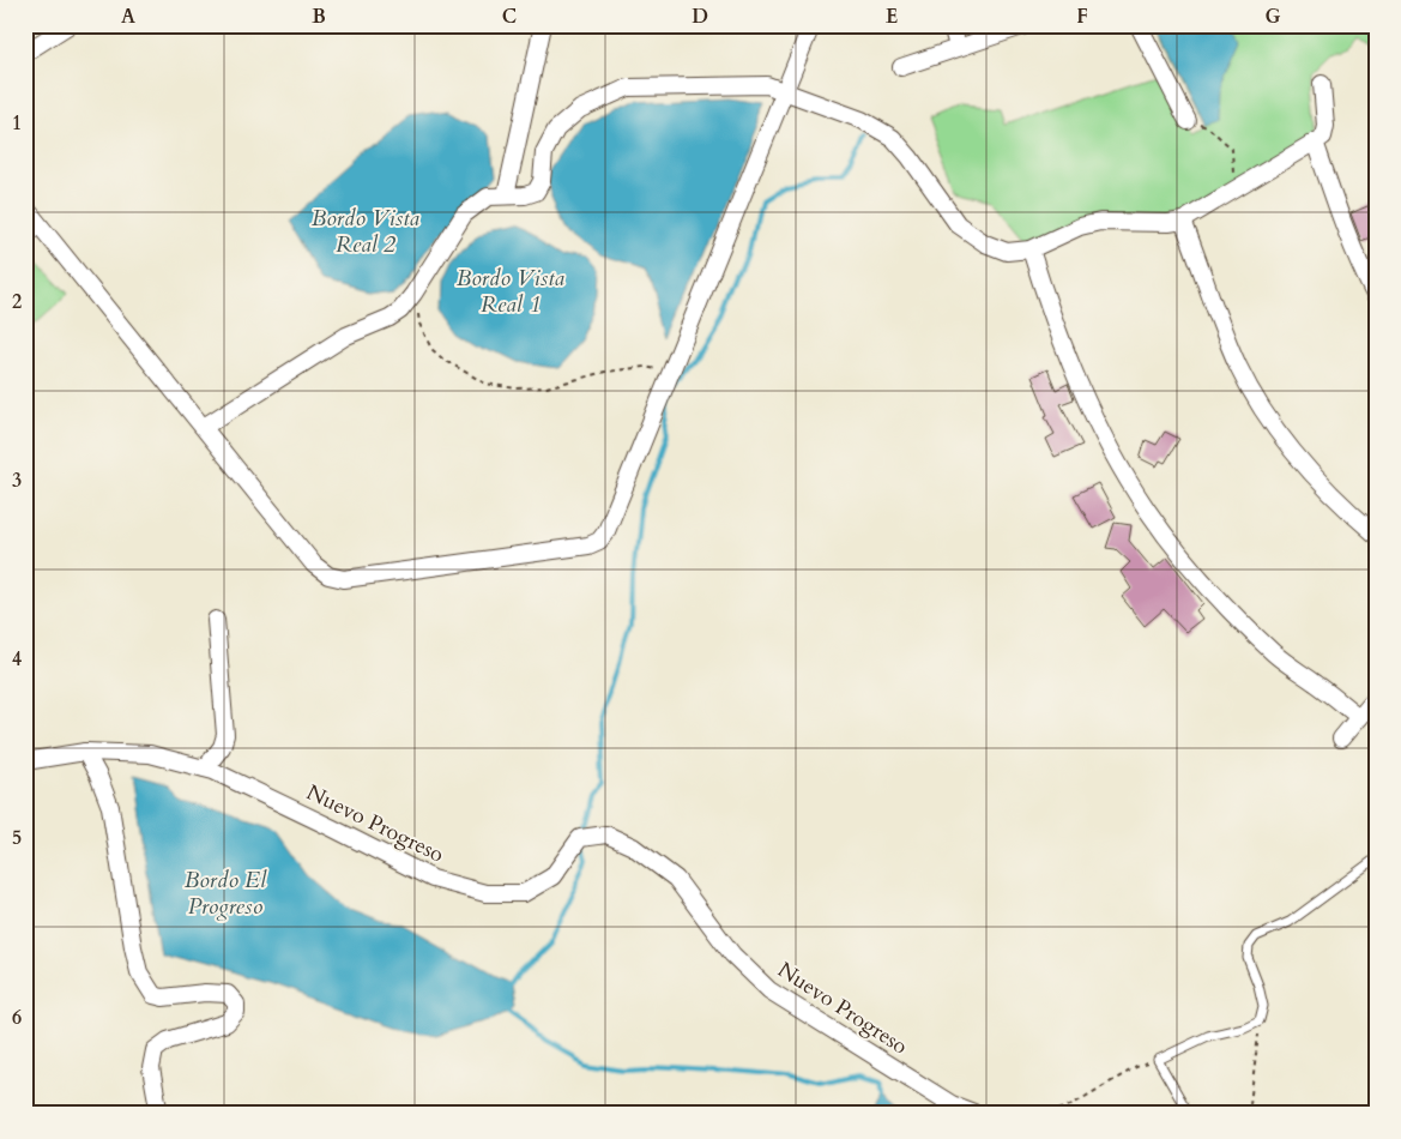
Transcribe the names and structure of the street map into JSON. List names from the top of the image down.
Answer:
{
  "streets": {
    "street": ["Nuevo Progreso"]
  },
  "water": ["Bordo Vista Real 2", "Bordo Vista Real 1", "Bordo El Progreso"],
  "grid": {
    "columns": [
      "A",
      "B",
      "C",
      "D",
      "E",
      "F",
      "G"
    ],
    "rows": [
      "1",
      "2",
      "3",
      "4",
      "5",
      "6"
    ]
  }
}
